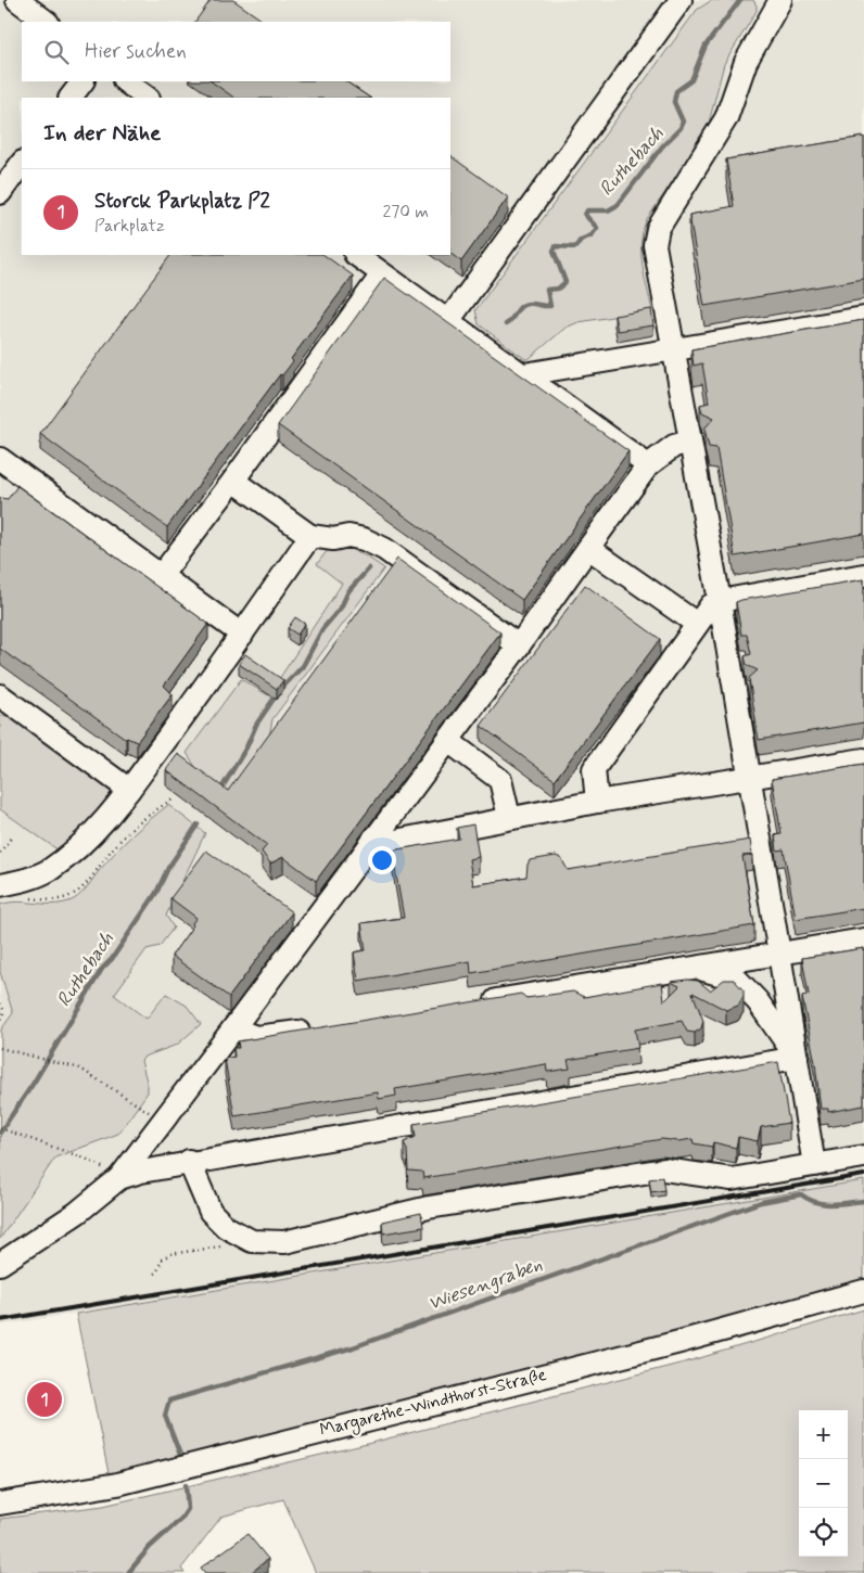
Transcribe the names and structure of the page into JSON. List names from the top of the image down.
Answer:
{
  "streets": {
    "street": ["Margarethe-Windthorst-Straße"]
  },
  "water": ["Ruthebach", "Wiesengraben"],
  "page": {
    "search": "Hier suchen",
    "heading": "In der Nähe",
    "list": [
      {
        "mark": "1",
        "name": "Storck Parkplatz P2",
        "note": "Parkplatz",
        "value": "270 m"
      }
    ],
    "pins": "1",
    "map_buttons": ["+", "−"]
  }
}
